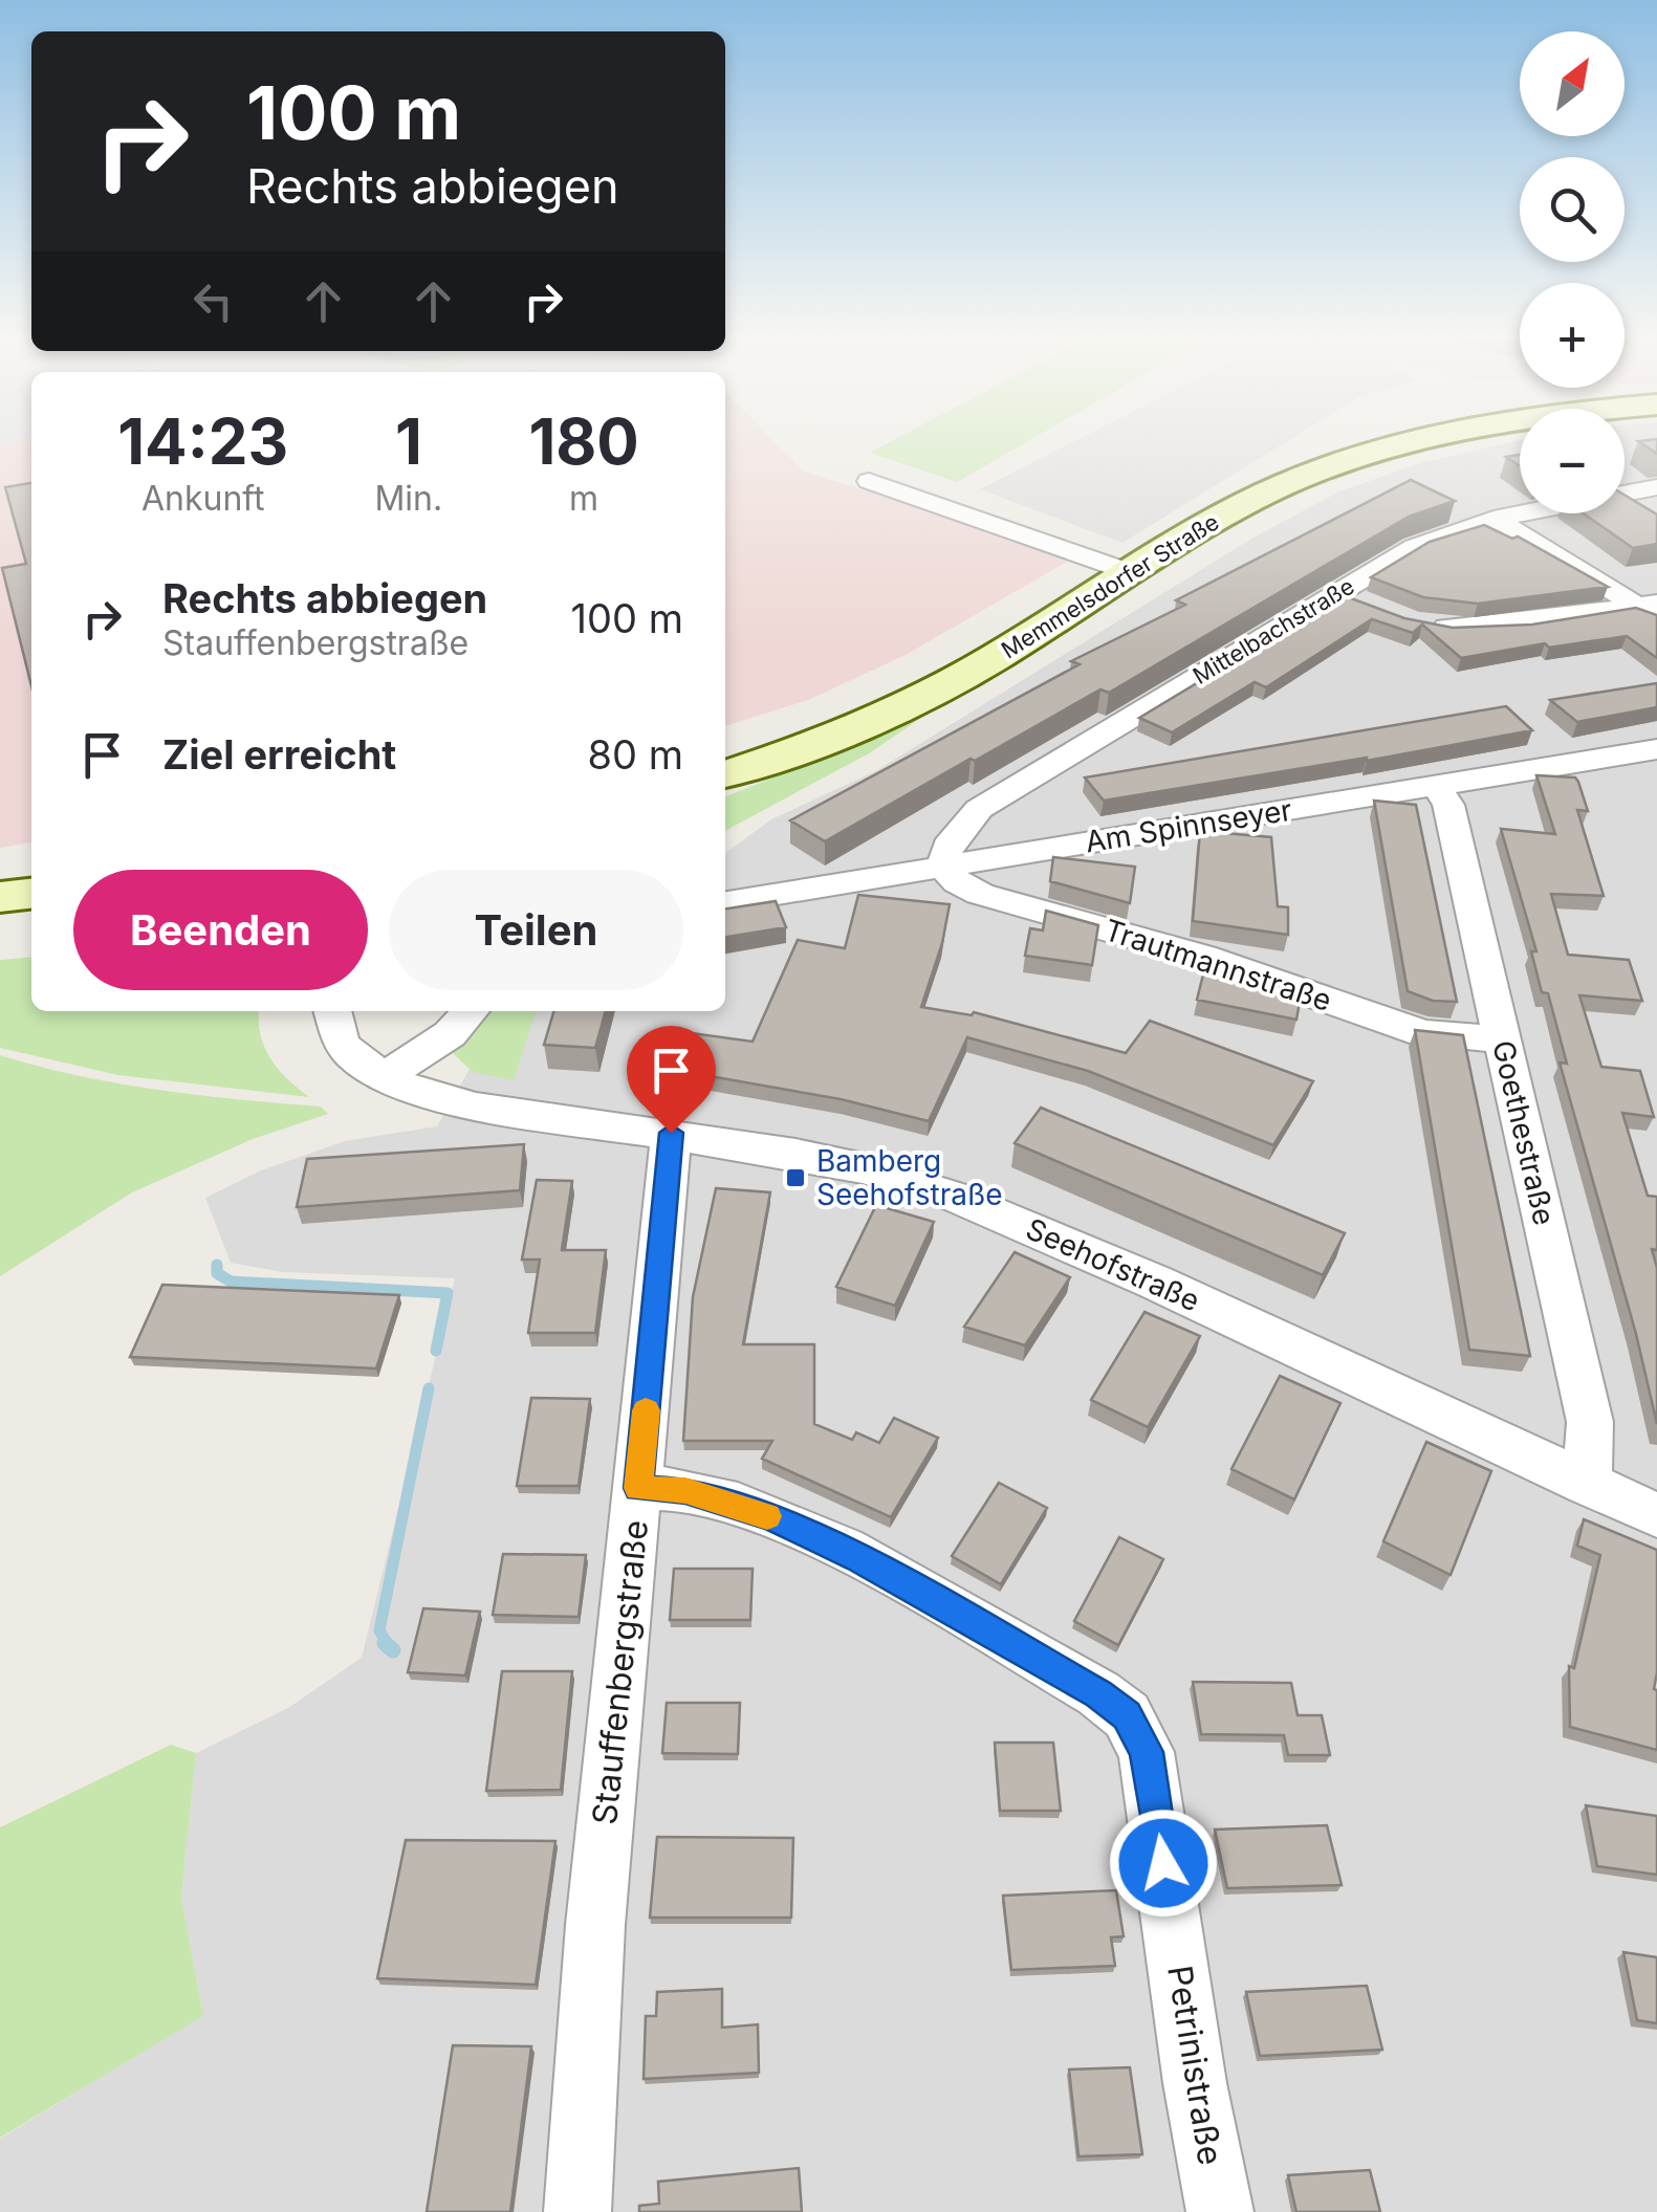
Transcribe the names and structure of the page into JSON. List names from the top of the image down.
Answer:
{
  "streets": {
    "main road": ["Memmelsdorfer Straße"],
    "street": [
      "Mittelbachstraße",
      "Am Spinnseyer",
      "Trautmannstraße",
      "Goethestraße",
      "Seehofstraße",
      "Stauffenbergstraße",
      "Petrinistraße"
    ]
  },
  "crossings": [
    ["Mittelbachstraße", "Am Spinnseyer"],
    ["Mittelbachstraße", "Trautmannstraße"],
    ["Am Spinnseyer", "Trautmannstraße"],
    ["Am Spinnseyer", "Goethestraße"],
    ["Trautmannstraße", "Goethestraße"],
    ["Goethestraße", "Seehofstraße"],
    ["Seehofstraße", "Stauffenbergstraße"],
    ["Stauffenbergstraße", "Petrinistraße"]
  ],
  "places": {
    "transit": ["Bamberg Seehofstraße"]
  },
  "north": "top right",
  "page": {
    "map_buttons": ["+", "−"],
    "turn": ["100 m", "Rechts abbiegen"],
    "eta": [
      "14:23",
      "Ankunft",
      "1",
      "Min.",
      "180",
      "m"
    ],
    "list": [
      {
        "name": "Rechts abbiegen",
        "note": "Stauffenbergstraße",
        "value": "100 m"
      },
      {
        "name": "Ziel erreicht",
        "value": "80 m"
      }
    ],
    "buttons": ["Beenden", "Teilen"]
  }
}
